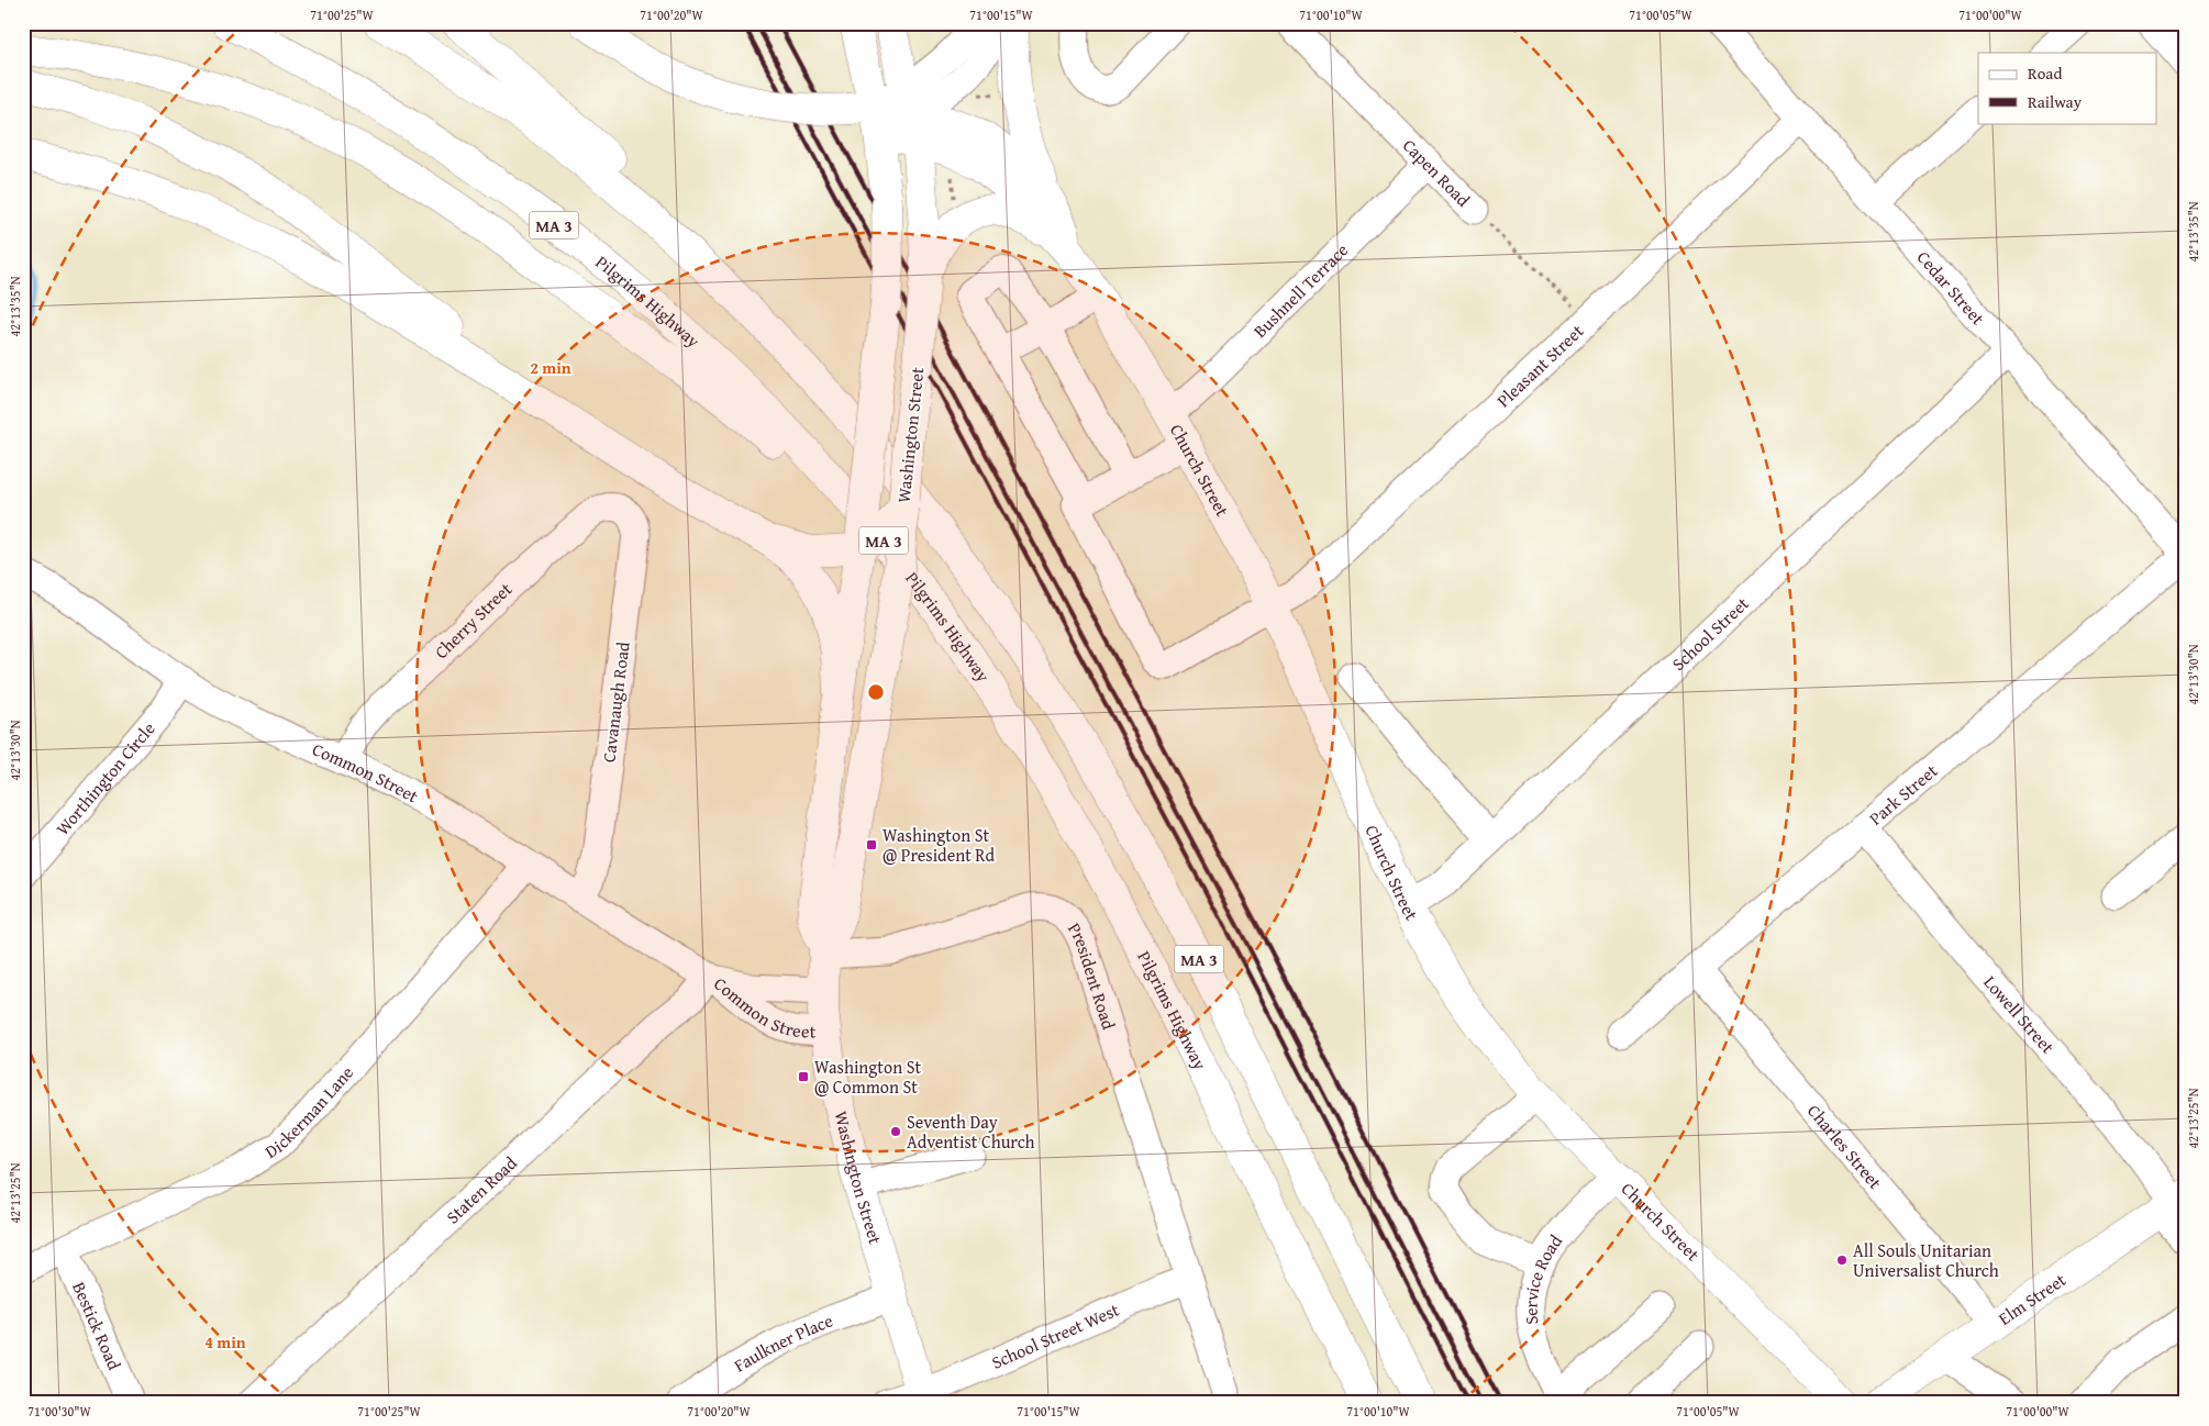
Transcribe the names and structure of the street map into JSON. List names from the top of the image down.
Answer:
{
  "streets": {
    "main road": [
      "MA 3",
      "Pilgrims Highway",
      "Washington Street",
      "Church Street",
      "Elm Street"
    ],
    "street": [
      "Capen Road",
      "Cedar Street",
      "Bushnell Terrace",
      "Pleasant Street",
      "Cherry Street",
      "School Street",
      "Cavanaugh Road",
      "Common Street",
      "Worthington Circle",
      "Park Street",
      "President Road",
      "Lowell Street",
      "Dickerman Lane",
      "Charles Street",
      "Staten Road",
      "Service Road",
      "Bestick Road",
      "School Street West",
      "Faulkner Place"
    ]
  },
  "crossings": [
    ["Capen Road", "Bushnell Terrace"],
    ["Capen Road", "Pleasant Street"],
    ["Cedar Street", "Pleasant Street"],
    ["Cedar Street", "School Street"],
    ["Cedar Street", "Park Street"],
    ["Bushnell Terrace", "Church Street"],
    ["Pleasant Street", "Church Street"],
    ["Washington Street", "Church Street"],
    ["Washington Street", "Common Street"],
    ["Washington Street", "President Road"],
    ["Washington Street", "School Street West"],
    ["Washington Street", "Faulkner Place"],
    ["Church Street", "School Street"],
    ["Church Street", "Service Road"],
    ["Cherry Street", "Cavanaugh Road"],
    ["Cherry Street", "Common Street"],
    ["Cavanaugh Road", "Common Street"],
    ["Common Street", "Worthington Circle"],
    ["Common Street", "Dickerman Lane"],
    ["Common Street", "Staten Road"],
    ["Park Street", "Lowell Street"],
    ["Park Street", "Charles Street"],
    ["President Road", "School Street West"],
    ["Lowell Street", "Elm Street"],
    ["Dickerman Lane", "Bestick Road"],
    ["Charles Street", "Elm Street"]
  ],
  "places": {
    "transit": ["Washington St @ President Rd", "Washington St @ Common St"],
    "other": ["Seventh Day Adventist Church", "All Souls Unitarian Universalist Church"]
  },
  "legend": ["Road", "Railway"],
  "coordinates": [
    "71°00'25\"W",
    "71°00'20\"W",
    "71°00'15\"W",
    "71°00'10\"W",
    "71°00'05\"W",
    "71°00'00\"W",
    "42°13'35\"N",
    "42°13'30\"N",
    "42°13'25\"N",
    "71°00'30\"W"
  ],
  "rings": ["2 min", "4 min"]
}
